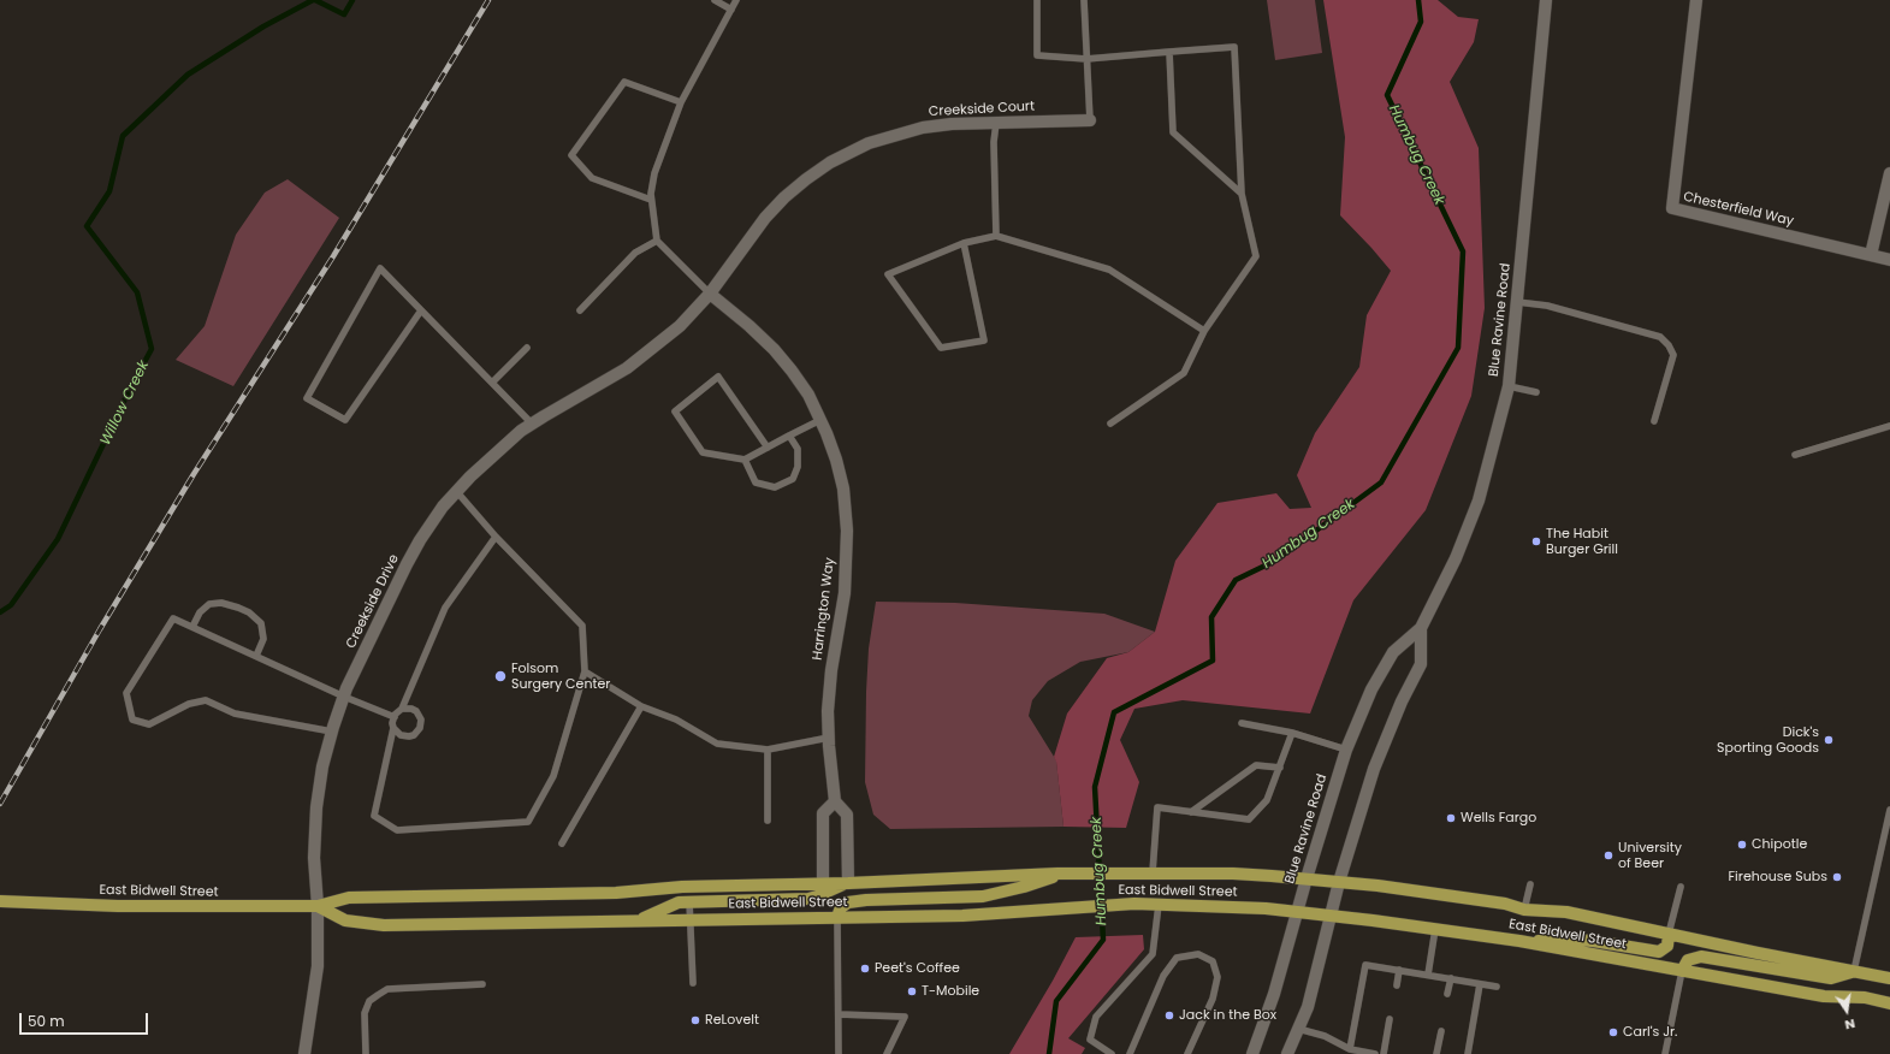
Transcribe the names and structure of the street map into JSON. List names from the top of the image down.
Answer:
{
  "streets": {
    "main road": ["East Bidwell Street"],
    "street": [
      "Creekside Court",
      "Chesterfield Way",
      "Blue Ravine Road",
      "Creekside Drive",
      "Harrington Way"
    ]
  },
  "crossings": [
    ["Creekside Court", "Creekside Drive"],
    ["Creekside Court", "Harrington Way"],
    ["Blue Ravine Road", "East Bidwell Street"],
    ["Creekside Drive", "Harrington Way"],
    ["Creekside Drive", "East Bidwell Street"],
    ["Harrington Way", "East Bidwell Street"]
  ],
  "water": ["Humbug Creek", "Willow Creek"],
  "places": [
    "The Habit Burger Grill",
    "Folsom Surgery Center",
    "Dick's Sporting Goods",
    "Wells Fargo",
    "Chipotle",
    "University of Beer",
    "Firehouse Subs",
    "Peet's Coffee",
    "T-Mobile",
    "Jack in the Box",
    "ReLoveIt",
    "Carl's Jr."
  ],
  "scale_bar": "50 m",
  "north": "bottom"
}
